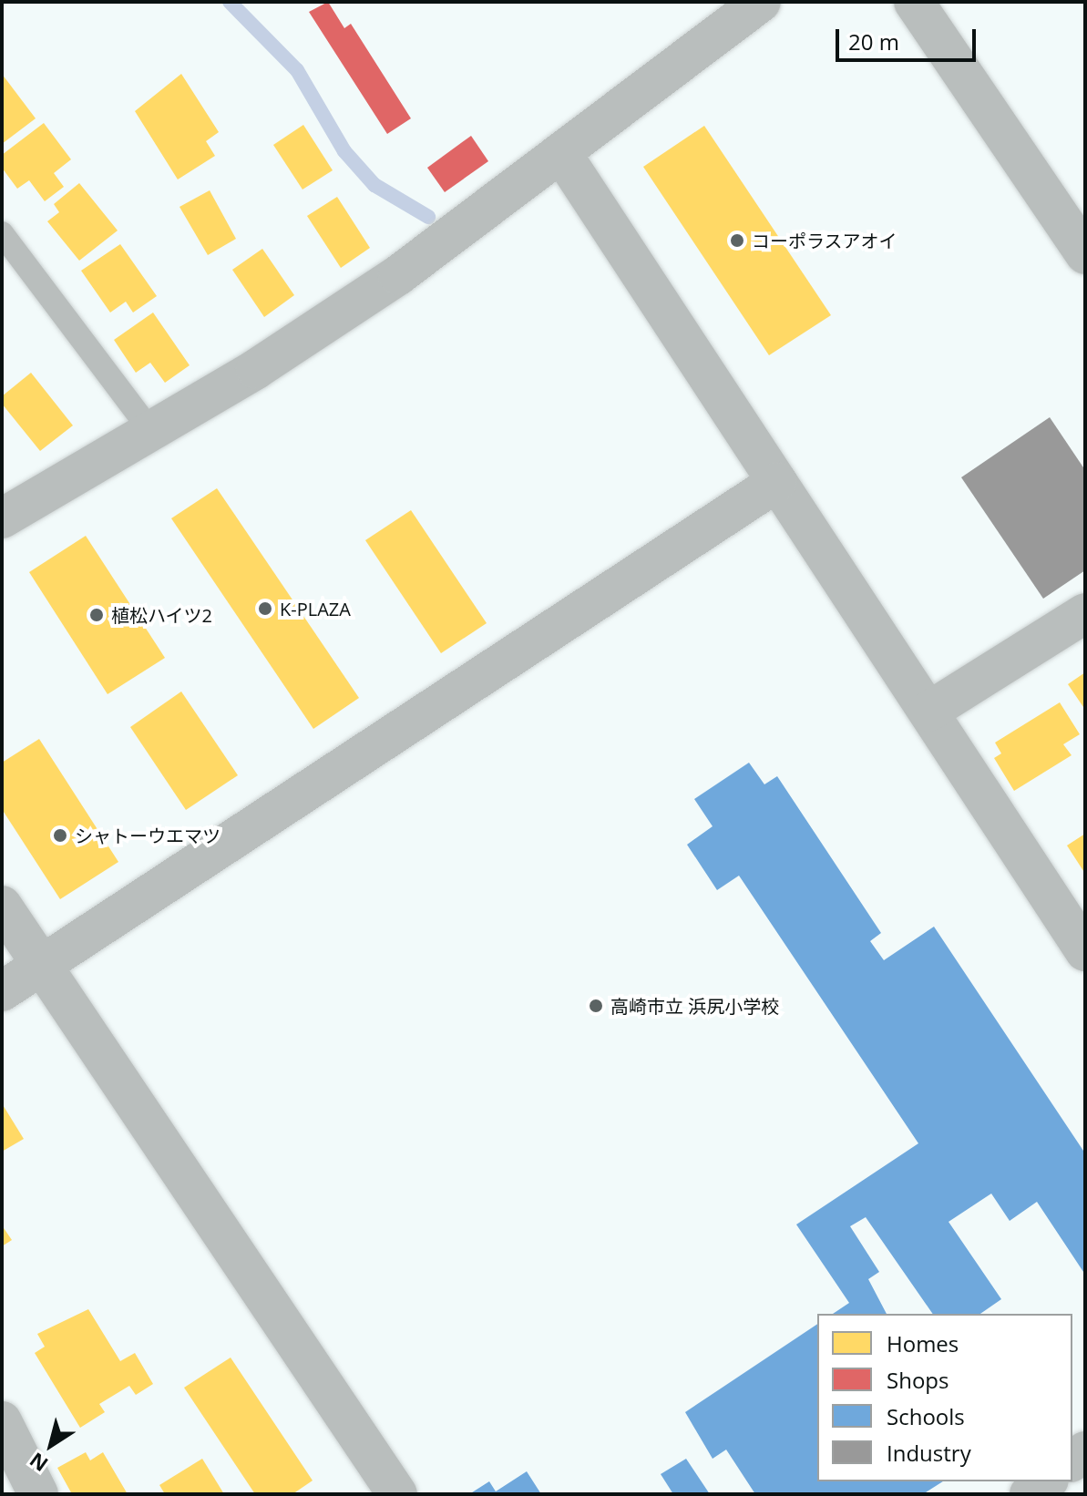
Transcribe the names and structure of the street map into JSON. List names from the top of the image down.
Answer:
{
  "places": [
    "コーポラスアオイ",
    "K-PLAZA",
    "植松ハイツ2",
    "シャトーウエマツ",
    "高崎市立 浜尻小学校"
  ],
  "legend": [
    "Homes",
    "Shops",
    "Schools",
    "Industry"
  ],
  "scale_bar": "20 m",
  "north": "bottom left"
}
